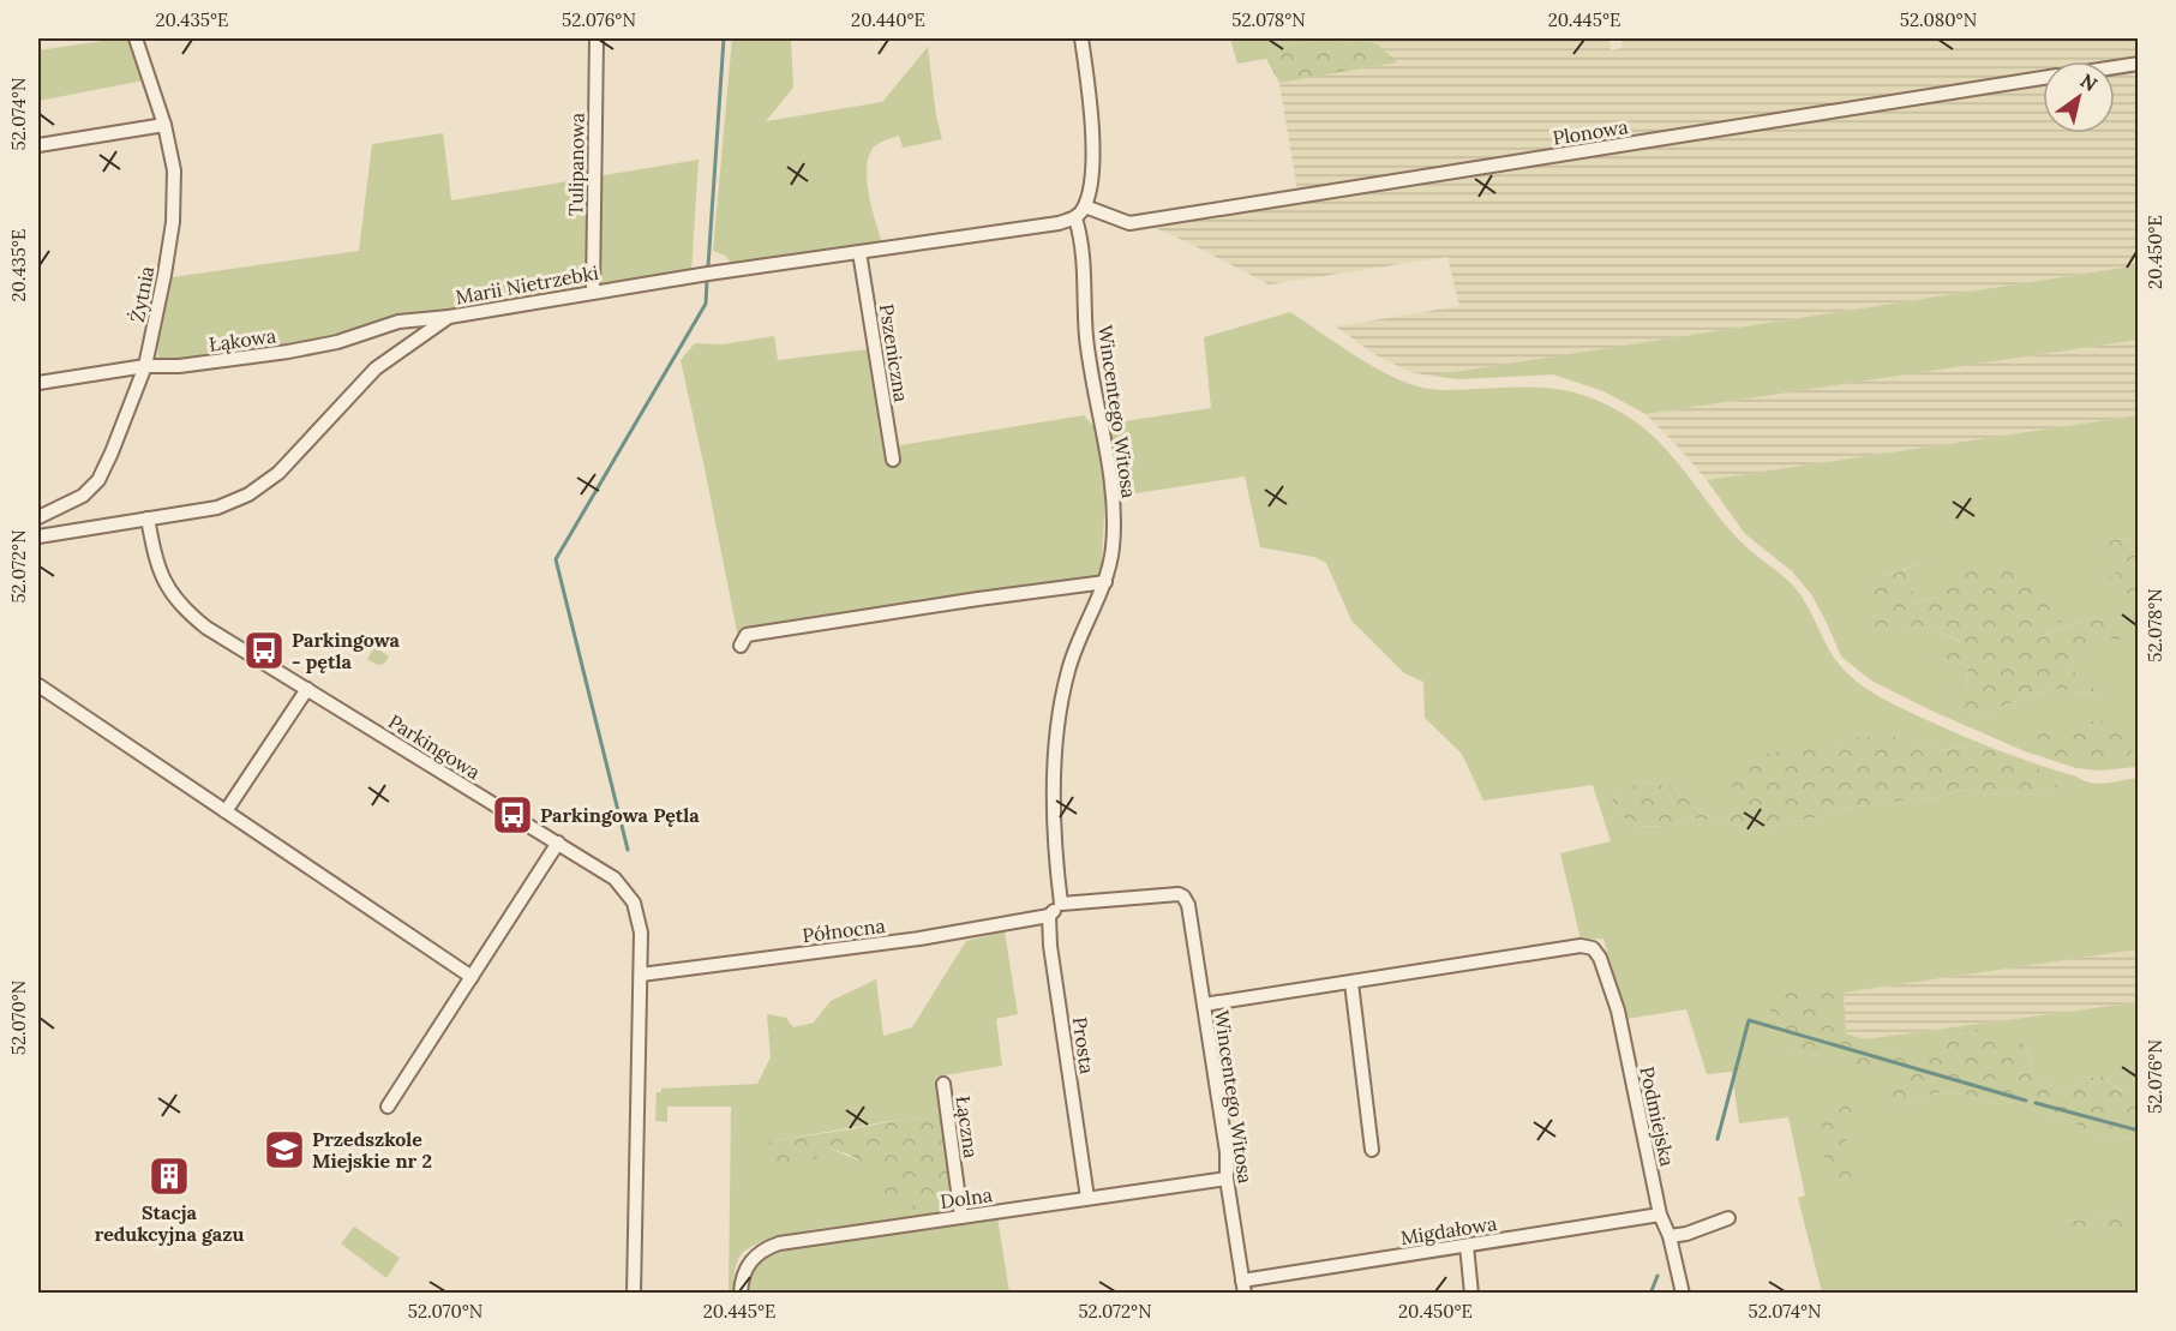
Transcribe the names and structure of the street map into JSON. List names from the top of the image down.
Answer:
{
  "streets": {
    "street": [
      "Plonowa",
      "Tulipanowa",
      "Marii Nietrzebki",
      "Żytnia",
      "Łąkowa",
      "Pszeniczna",
      "Wincentego Witosa",
      "Parkingowa",
      "Północna",
      "Prosta",
      "Podmiejska",
      "Łączna",
      "Dolna",
      "Migdałowa"
    ]
  },
  "crossings": [
    ["Tulipanowa", "Marii Nietrzebki"],
    ["Marii Nietrzebki", "Łąkowa"],
    ["Marii Nietrzebki", "Pszeniczna"],
    ["Marii Nietrzebki", "Wincentego Witosa"],
    ["Marii Nietrzebki", "Parkingowa"],
    ["Żytnia", "Łąkowa"],
    ["Wincentego Witosa", "Dolna"],
    ["Wincentego Witosa", "Migdałowa"],
    ["Parkingowa", "Północna"],
    ["Północna", "Prosta"],
    ["Prosta", "Dolna"],
    ["Podmiejska", "Migdałowa"],
    ["Łączna", "Dolna"]
  ],
  "places": {
    "bus stop": ["Parkingowa - pętla", "Parkingowa Pętla"],
    "school or university": ["Przedszkole Miejskie nr 2"],
    "building": ["Stacja redukcyjna gazu"]
  },
  "north": "top right",
  "coordinates": [
    "20.435°E",
    "52.076°N",
    "20.440°E",
    "52.078°N",
    "20.445°E",
    "52.080°N",
    "52.074°N",
    "20.450°E",
    "52.072°N",
    "52.070°N"
  ]
}
